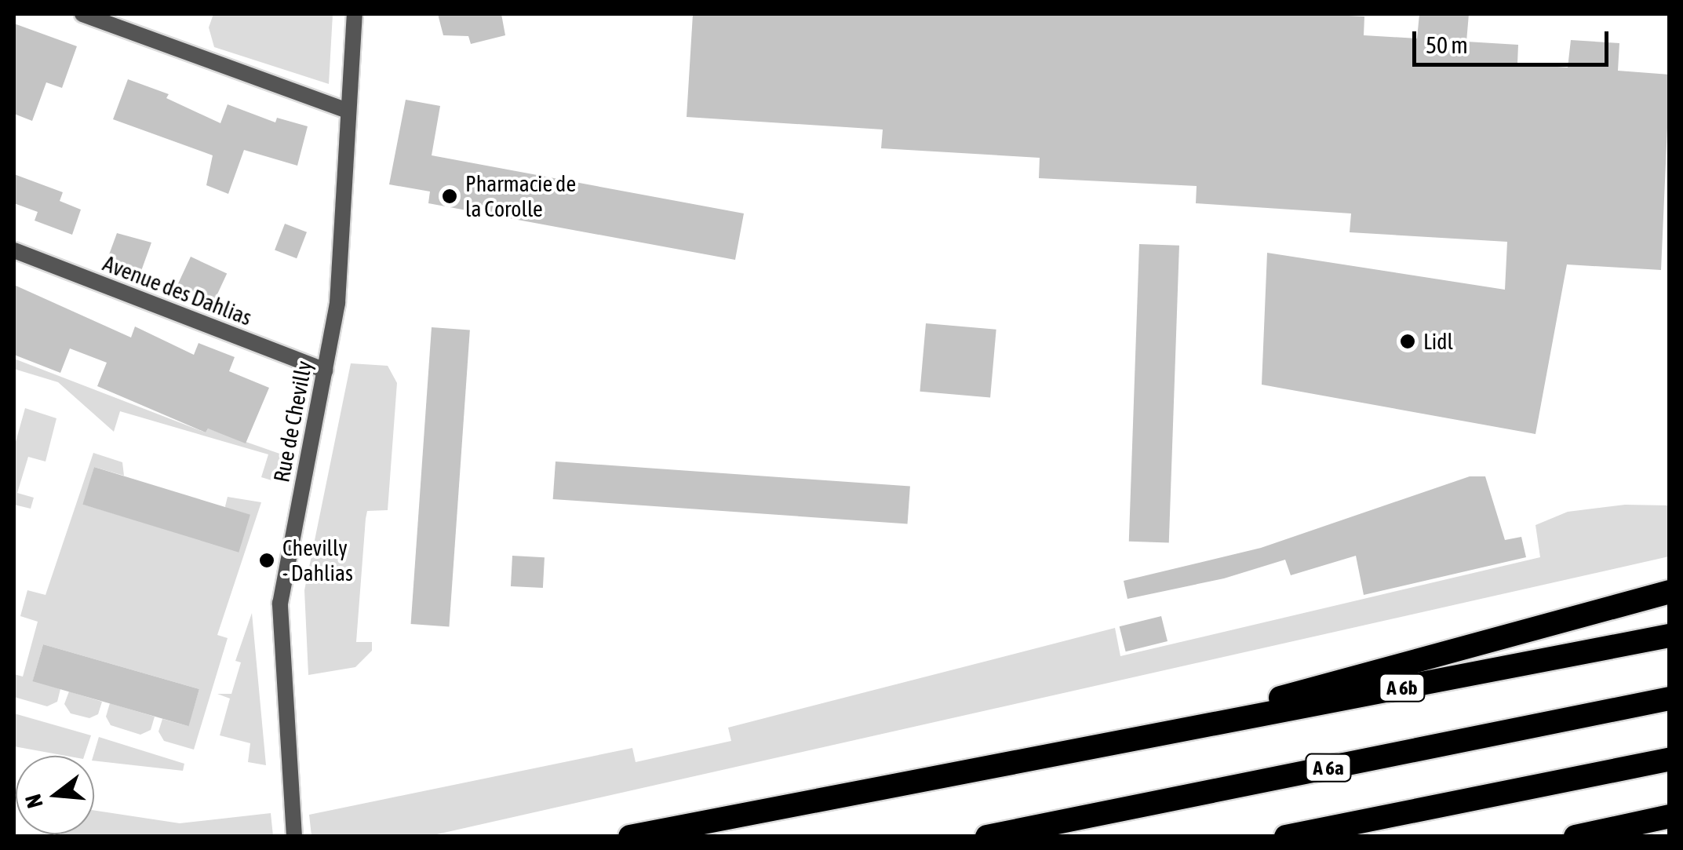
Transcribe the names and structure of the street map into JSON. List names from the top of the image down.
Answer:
{
  "streets": {
    "highway": ["A 6b", "A 6a"],
    "street": ["Avenue des Dahlias", "Rue de Chevilly"]
  },
  "crossings": [
    ["Avenue des Dahlias", "Rue de Chevilly"]
  ],
  "places": ["Pharmacie de la Corolle", "Lidl", "Chevilly - Dahlias"],
  "scale_bar": "50 m",
  "north": "left"
}
